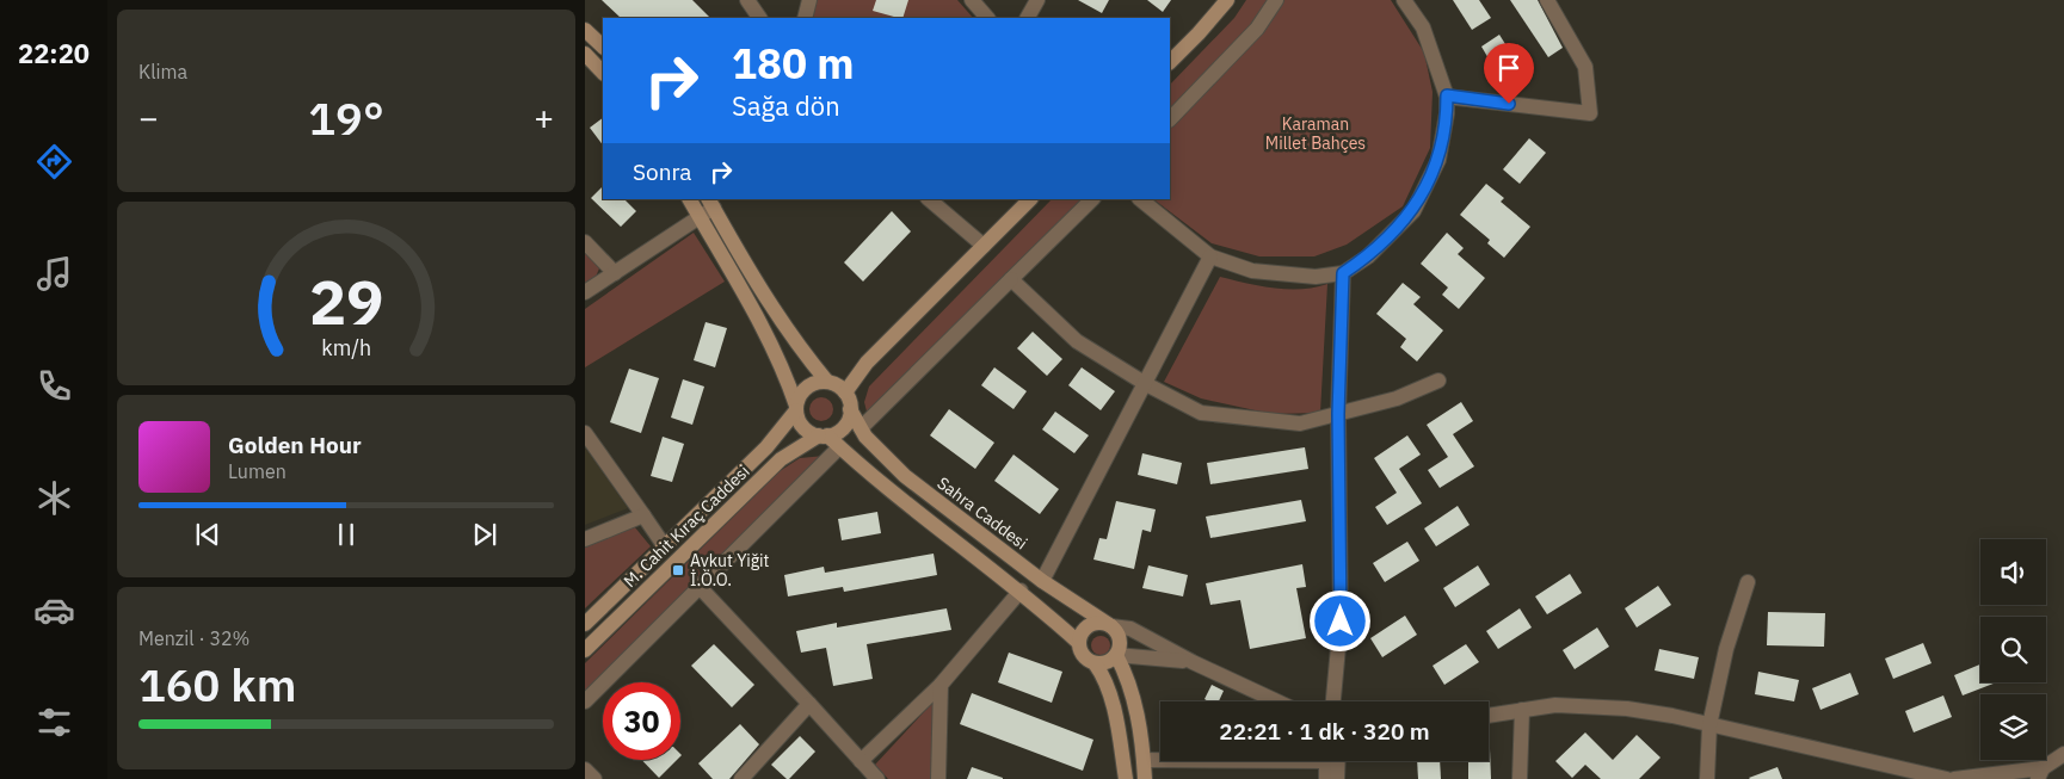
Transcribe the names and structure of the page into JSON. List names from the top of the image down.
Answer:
{
  "streets": {
    "street": ["Sahra Caddesi", "M. Cahit Kıraç Caddesi"]
  },
  "crossings": [
    ["Sahra Caddesi", "M. Cahit Kıraç Caddesi"]
  ],
  "parks": ["Karaman Millet Bahçes"],
  "places": {
    "transit": ["Aykut Yiğit İ.Ö.O."]
  },
  "page": {
    "tabs": "22:20",
    "tile": [
      "Klima",
      ["Menzil · 32%", "160 km"]
    ],
    "turn": ["180 m", "Sağa dön"],
    "heat": ["−", "19°", "+"],
    "then": "Sonra",
    "song": ["Golden Hour", "Lumen"],
    "limit": "30",
    "trip": "22:21 · 1 dk · 320 m",
    "gauge": ["29", "km/h"]
  }
}
